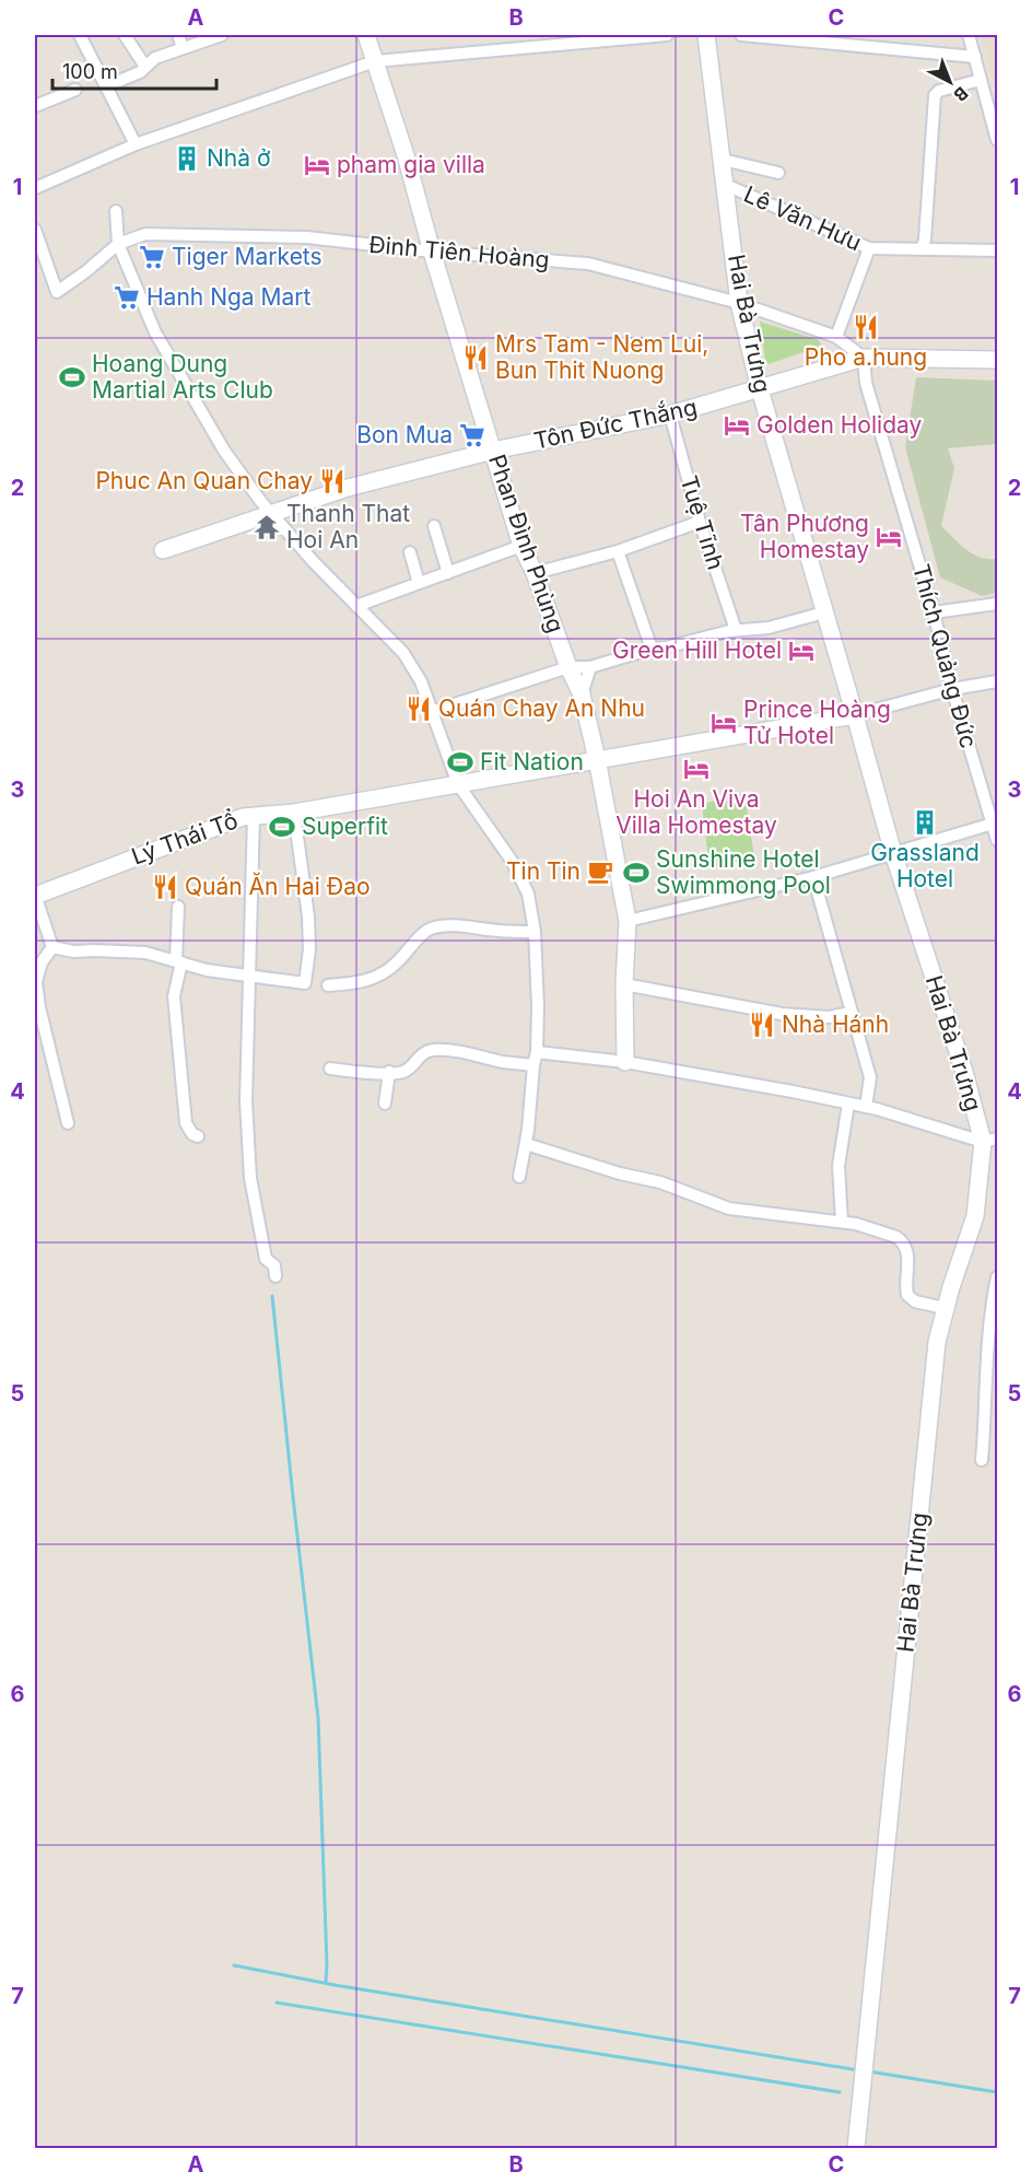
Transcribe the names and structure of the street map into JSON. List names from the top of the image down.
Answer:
{
  "streets": {
    "street": [
      "Lê Văn Hưu",
      "Đinh Tiên Hoàng",
      "Hai Bà Trưng",
      "Tôn Đức Thắng",
      "Tuệ Tĩnh",
      "Phan Đình Phùng",
      "Thích Quảng Đức",
      "Lý Thái Tổ"
    ]
  },
  "crossings": [
    ["Lê Văn Hưu", "Hai Bà Trưng"],
    ["Đinh Tiên Hoàng", "Hai Bà Trưng"],
    ["Đinh Tiên Hoàng", "Tôn Đức Thắng"],
    ["Đinh Tiên Hoàng", "Phan Đình Phùng"],
    ["Đinh Tiên Hoàng", "Thích Quảng Đức"],
    ["Hai Bà Trưng", "Tôn Đức Thắng"],
    ["Hai Bà Trưng", "Lý Thái Tổ"],
    ["Tôn Đức Thắng", "Tuệ Tĩnh"],
    ["Tôn Đức Thắng", "Phan Đình Phùng"],
    ["Tôn Đức Thắng", "Thích Quảng Đức"],
    ["Phan Đình Phùng", "Lý Thái Tổ"],
    ["Thích Quảng Đức", "Lý Thái Tổ"]
  ],
  "places": {
    "building": ["Nhà ở", "Grassland Hotel"],
    "hotel": [
      "pham gia villa",
      "Golden Holiday",
      "Tân Phương Homestay",
      "Green Hill Hotel",
      "Prince Hoàng Tử Hotel",
      "Hoi An Viva Villa Homestay"
    ],
    "supermarket": ["Tiger Markets", "Hanh Nga Mart", "Bon Mua"],
    "restaurant": [
      "Pho a.hung",
      "Mrs Tam - Nem Lui, Bun Thit Nuong",
      "Phuc An Quan Chay",
      "Quán Chay An Nhu",
      "Quán Ăn Hai Ðao",
      "Nhà Hánh"
    ],
    "sports": [
      "Hoang Dung Martial Arts Club",
      "Fit Nation",
      "Superfit",
      "Sunshine Hotel Swimmong Pool"
    ],
    "temple": ["Thanh That Hoi An"],
    "cafe": ["Tin Tin"]
  },
  "scale_bar": "100 m",
  "north": "bottom right",
  "grid": {
    "columns": ["A", "B", "C"],
    "rows": [
      "1",
      "2",
      "3",
      "4",
      "5",
      "6",
      "7"
    ]
  }
}
